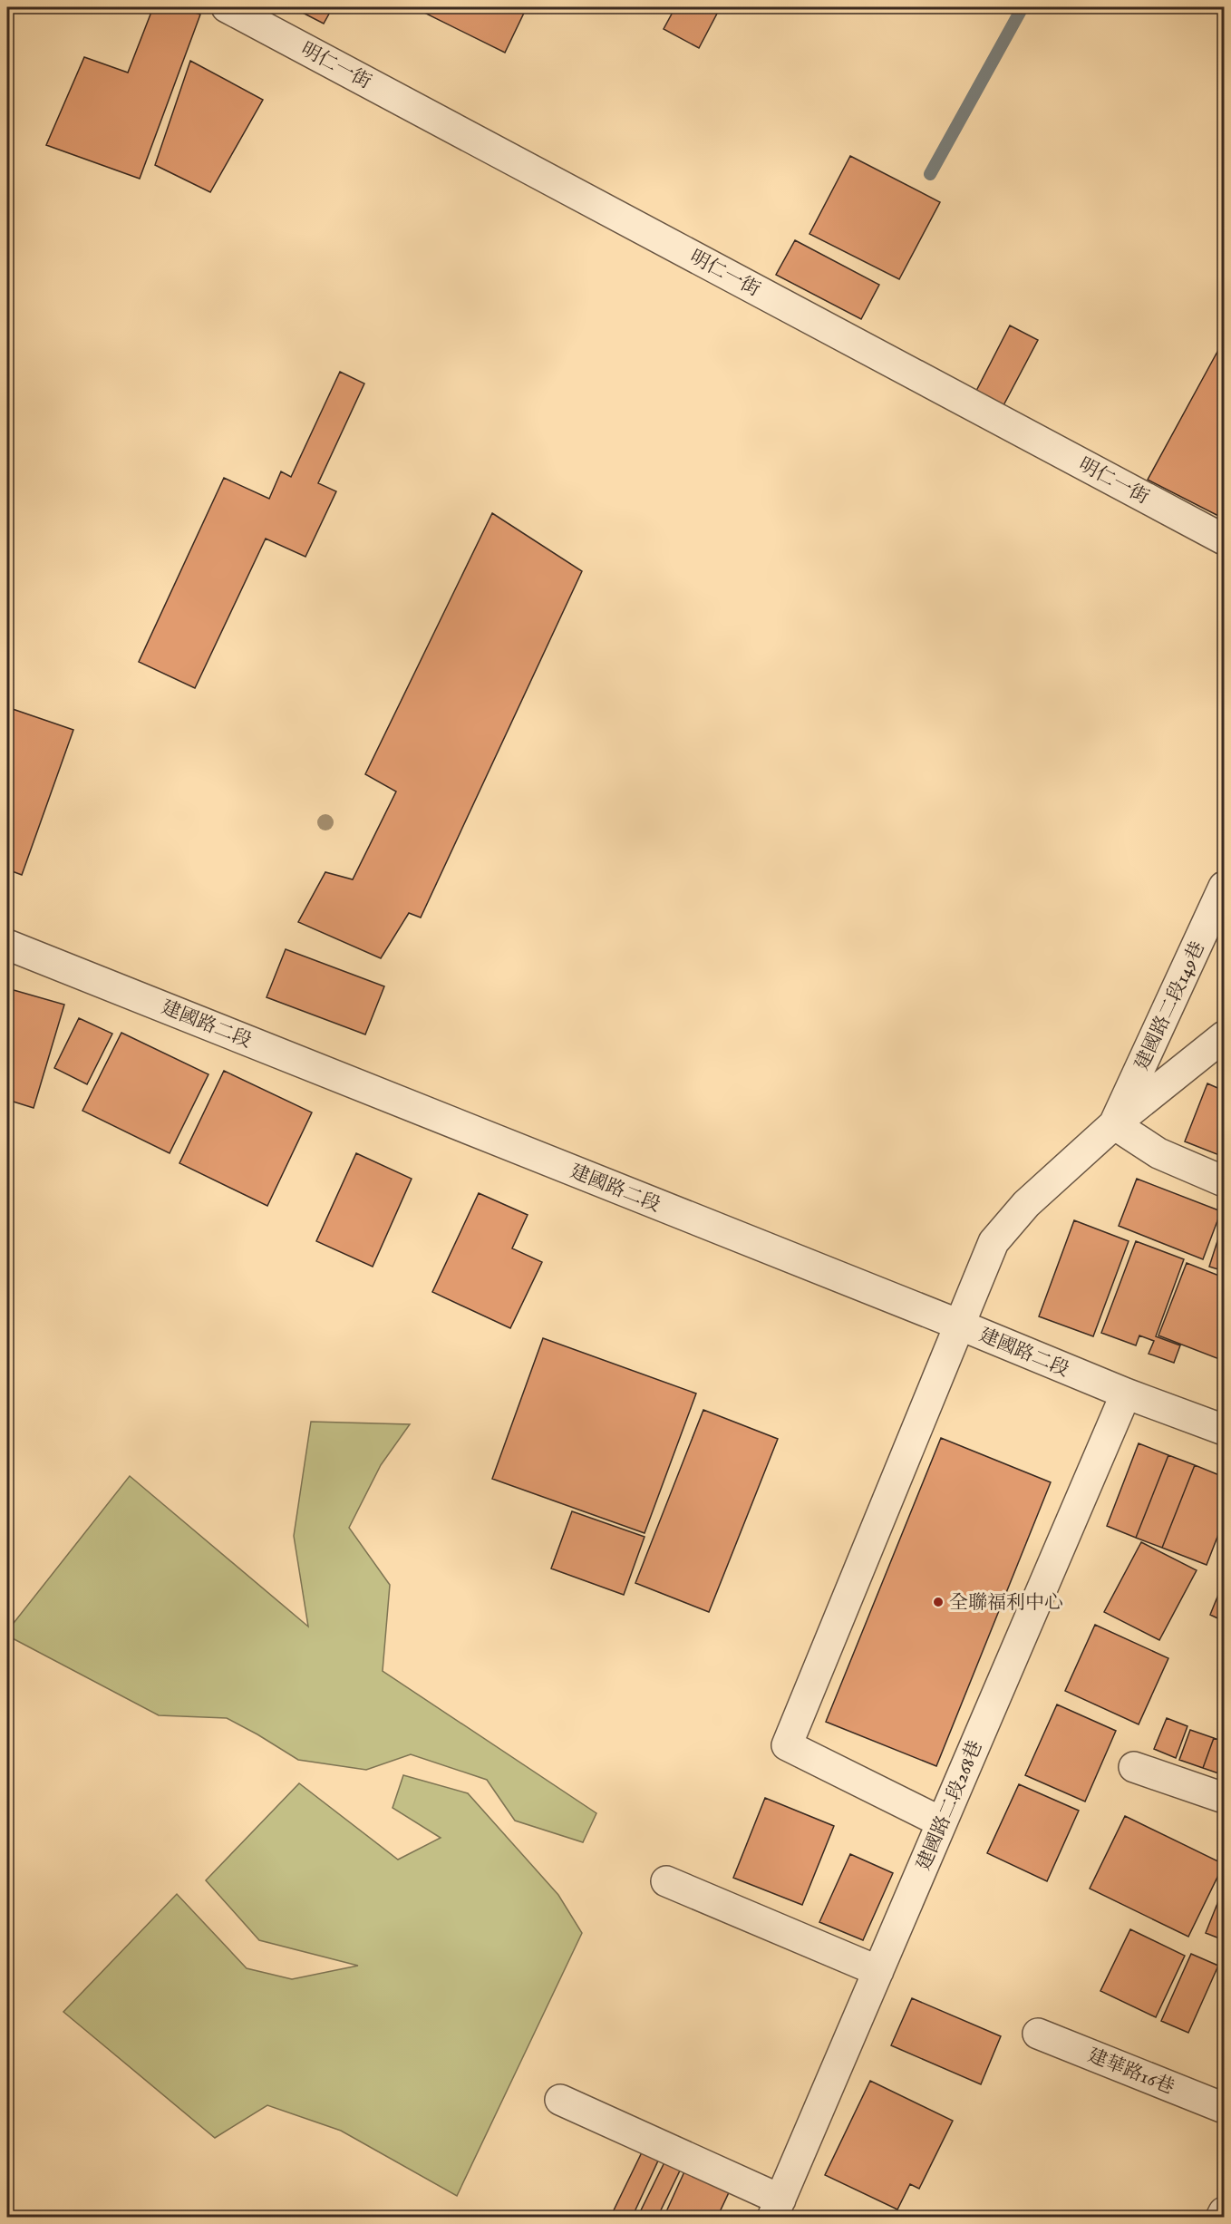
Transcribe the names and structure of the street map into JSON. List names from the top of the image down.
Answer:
{
  "streets": {
    "street": [
      "明仁一街",
      "建國路二段149巷",
      "建國路二段",
      "建國路二段268巷",
      "建華路16巷"
    ]
  },
  "crossings": [
    ["建國路二段", "建國路二段268巷"]
  ],
  "places": ["全聯福利中心"]
}
